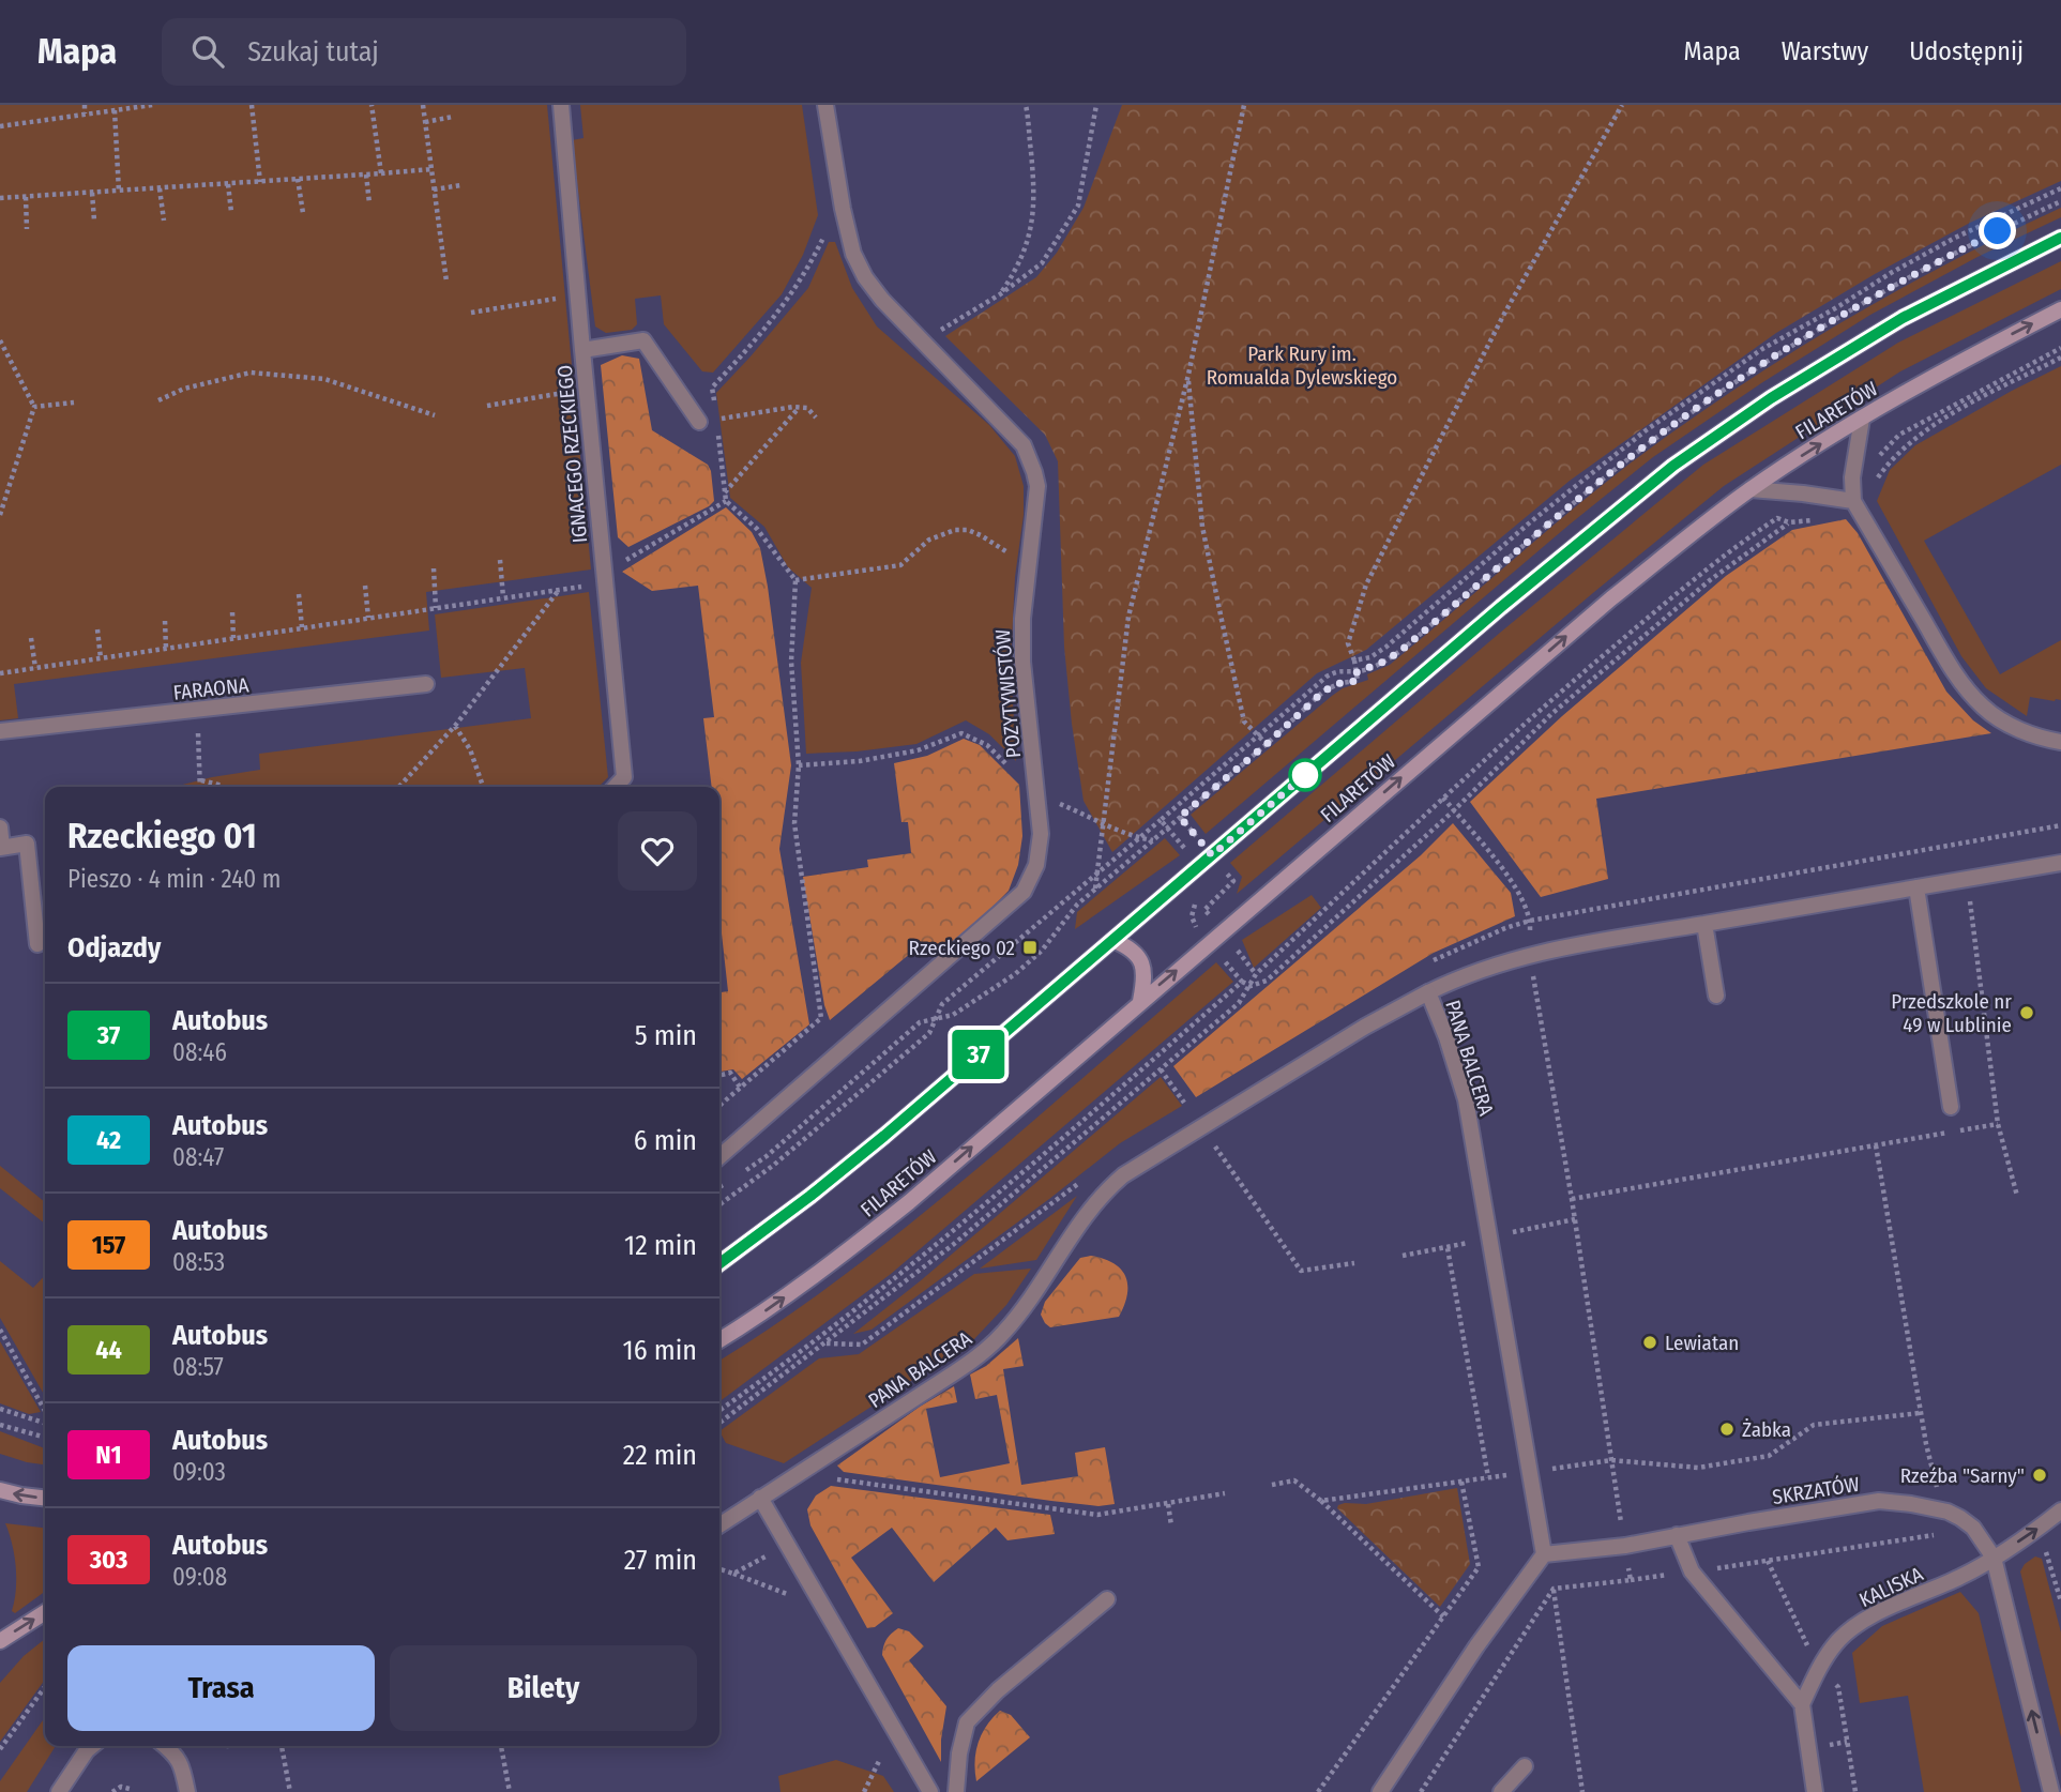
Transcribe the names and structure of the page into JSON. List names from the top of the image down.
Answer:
{
  "streets": {
    "main road": ["FILARETÓW"],
    "street": [
      "IGNACEGO RZECKIEGO",
      "FARAONA",
      "POZYTYWISTÓW",
      "PANA BALCERA",
      "SKRZATÓW",
      "KALISKA"
    ]
  },
  "crossings": [
    ["PANA BALCERA", "SKRZATÓW"],
    ["SKRZATÓW", "KALISKA"]
  ],
  "parks": ["Park Rury im. Romualda Dylewskiego"],
  "places": {
    "transit": ["Rzeckiego 02"],
    "other": [
      "Przedszkole nr 49 w Lublinie",
      "Lewiatan",
      "Żabka",
      "Rzeźba \"Sarny\""
    ]
  },
  "lines": ["bus line 37"],
  "page": {
    "header": "Mapa",
    "search": "Szukaj tutaj",
    "nav": ["Mapa", "Warstwy", "Udostępnij"],
    "on_map": "37",
    "heading": [
      ["Rzeckiego 01", "Pieszo · 4 min · 240 m"],
      "Odjazdy"
    ],
    "list": [
      {
        "mark": "37",
        "name": "Autobus",
        "note": "08:46",
        "value": "5 min"
      },
      {
        "mark": "42",
        "name": "Autobus",
        "note": "08:47",
        "value": "6 min"
      },
      {
        "mark": "157",
        "name": "Autobus",
        "note": "08:53",
        "value": "12 min"
      },
      {
        "mark": "44",
        "name": "Autobus",
        "note": "08:57",
        "value": "16 min"
      },
      {
        "mark": "N1",
        "name": "Autobus",
        "note": "09:03",
        "value": "22 min"
      },
      {
        "mark": "303",
        "name": "Autobus",
        "note": "09:08",
        "value": "27 min"
      }
    ],
    "buttons": ["Trasa", "Bilety"]
  }
}
